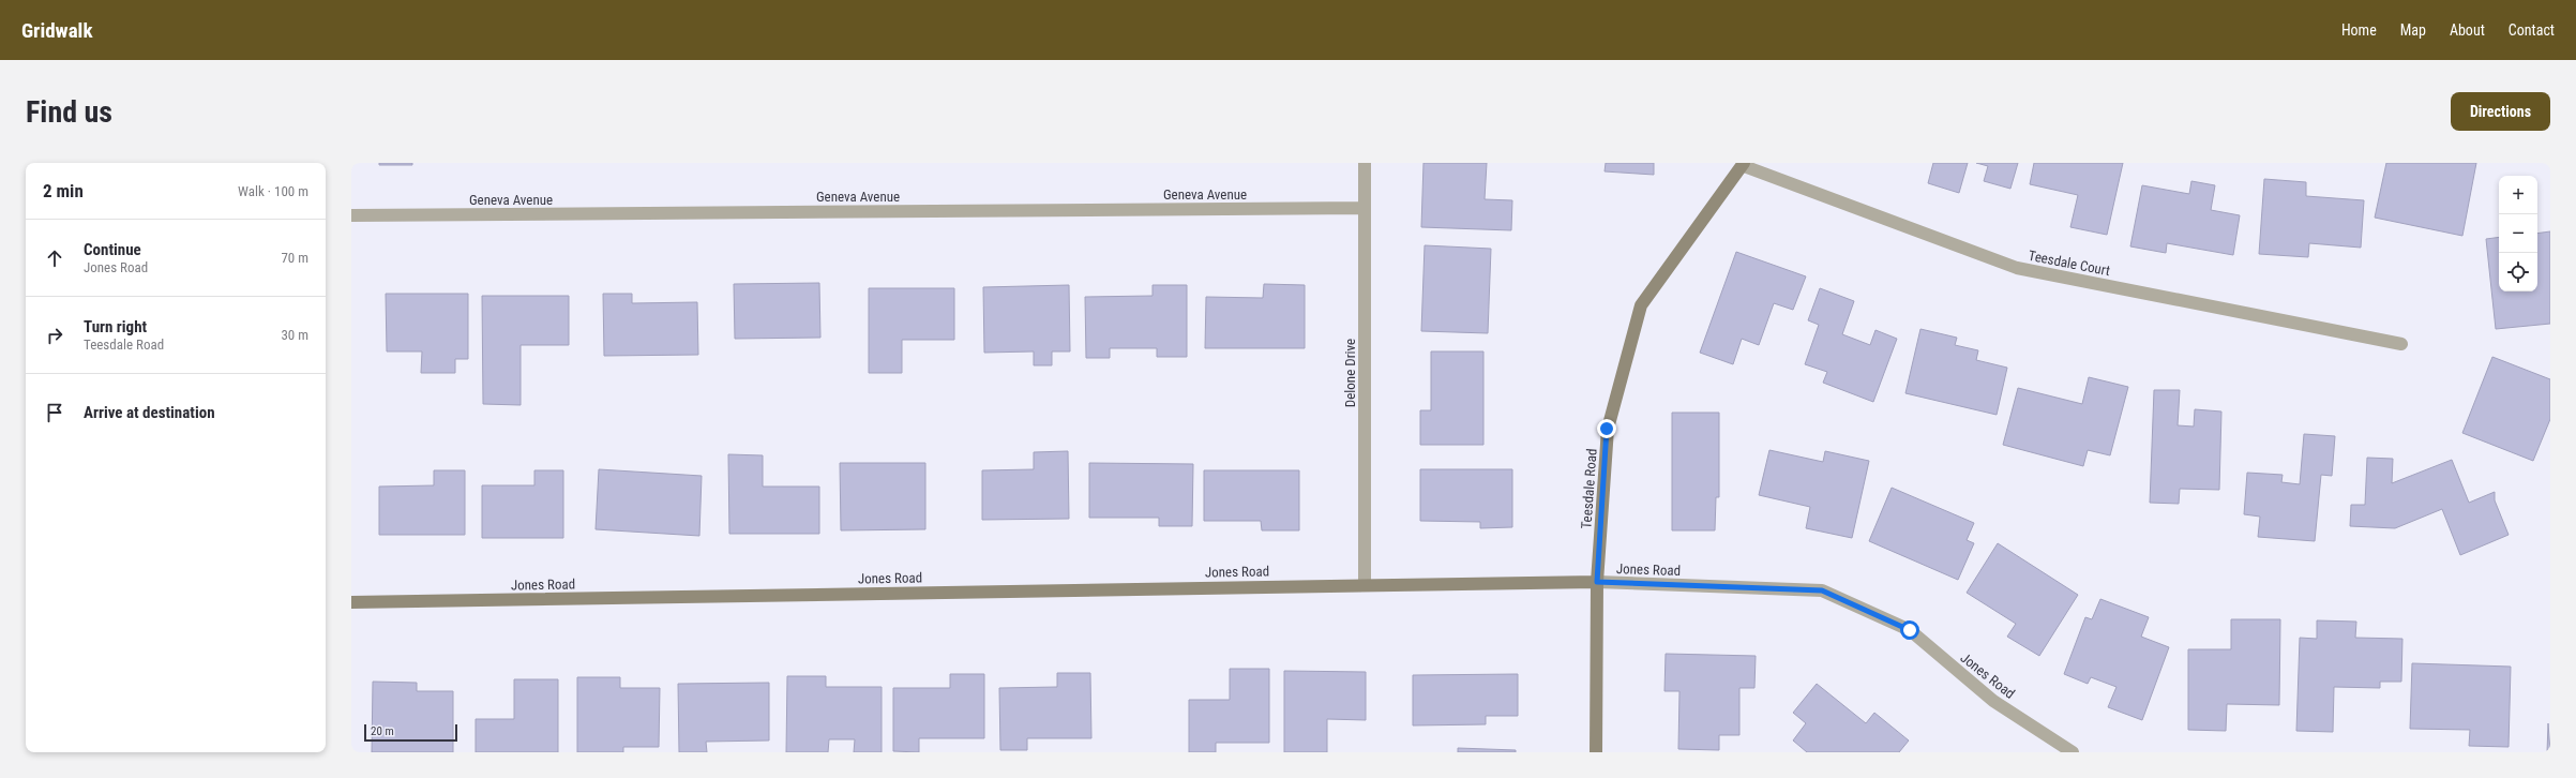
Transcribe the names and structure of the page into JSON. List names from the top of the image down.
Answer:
{
  "streets": {
    "street": [
      "Geneva Avenue",
      "Teesdale Court",
      "Delone Drive",
      "Teesdale Road",
      "Jones Road"
    ]
  },
  "crossings": [
    ["Geneva Avenue", "Delone Drive"],
    ["Teesdale Court", "Teesdale Road"],
    ["Delone Drive", "Jones Road"],
    ["Teesdale Road", "Jones Road"]
  ],
  "scale_bar": "20 m",
  "page": {
    "header": "Gridwalk",
    "nav": [
      "Home",
      "Map",
      "About",
      "Contact"
    ],
    "buttons": "Directions",
    "title": "Find us",
    "heading": ["2 min", "Walk · 100 m"],
    "map_buttons": ["+", "−"],
    "list": [
      ["Continue", "Jones Road", "70 m"],
      ["Turn right", "Teesdale Road", "30 m"],
      "Arrive at destination"
    ],
    "scale": "20 m"
  }
}
